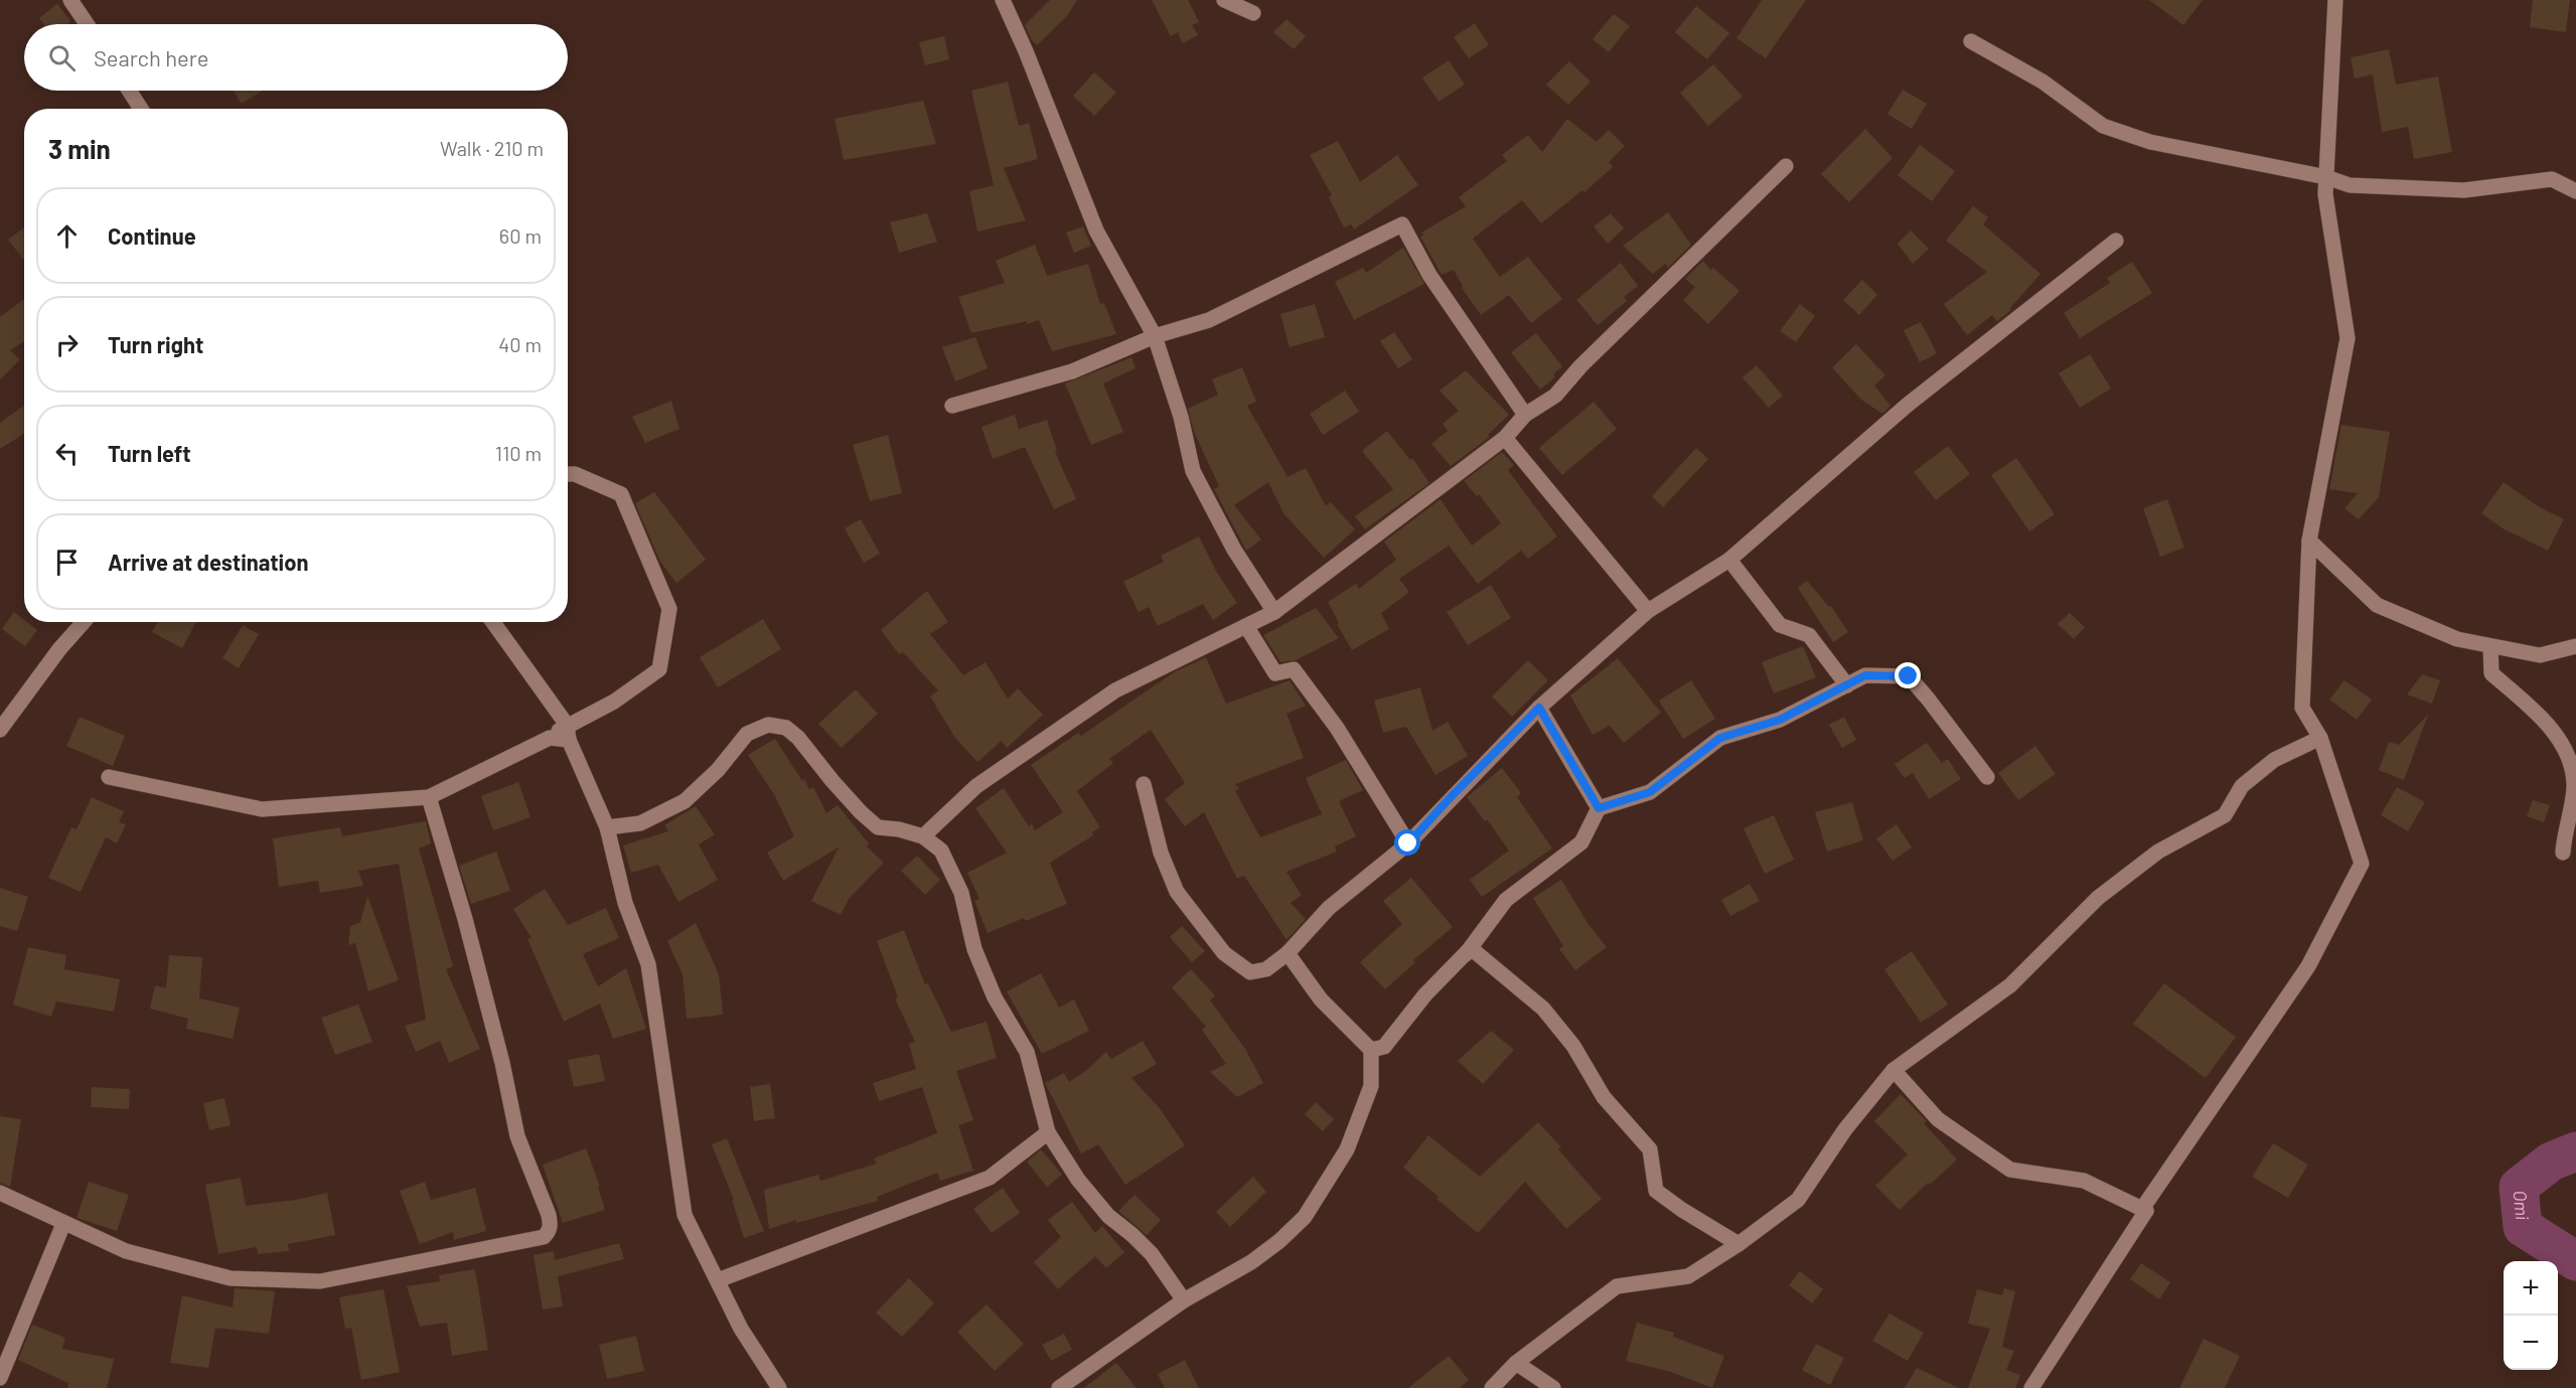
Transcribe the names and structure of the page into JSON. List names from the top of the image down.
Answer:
{
  "water": ["Omi"],
  "page": {
    "search": "Search here",
    "heading": ["3 min", "Walk · 210 m"],
    "list": [
      ["Continue", "60 m"],
      ["Turn right", "40 m"],
      ["Turn left", "110 m"],
      "Arrive at destination"
    ],
    "map_buttons": ["+", "−"]
  }
}
